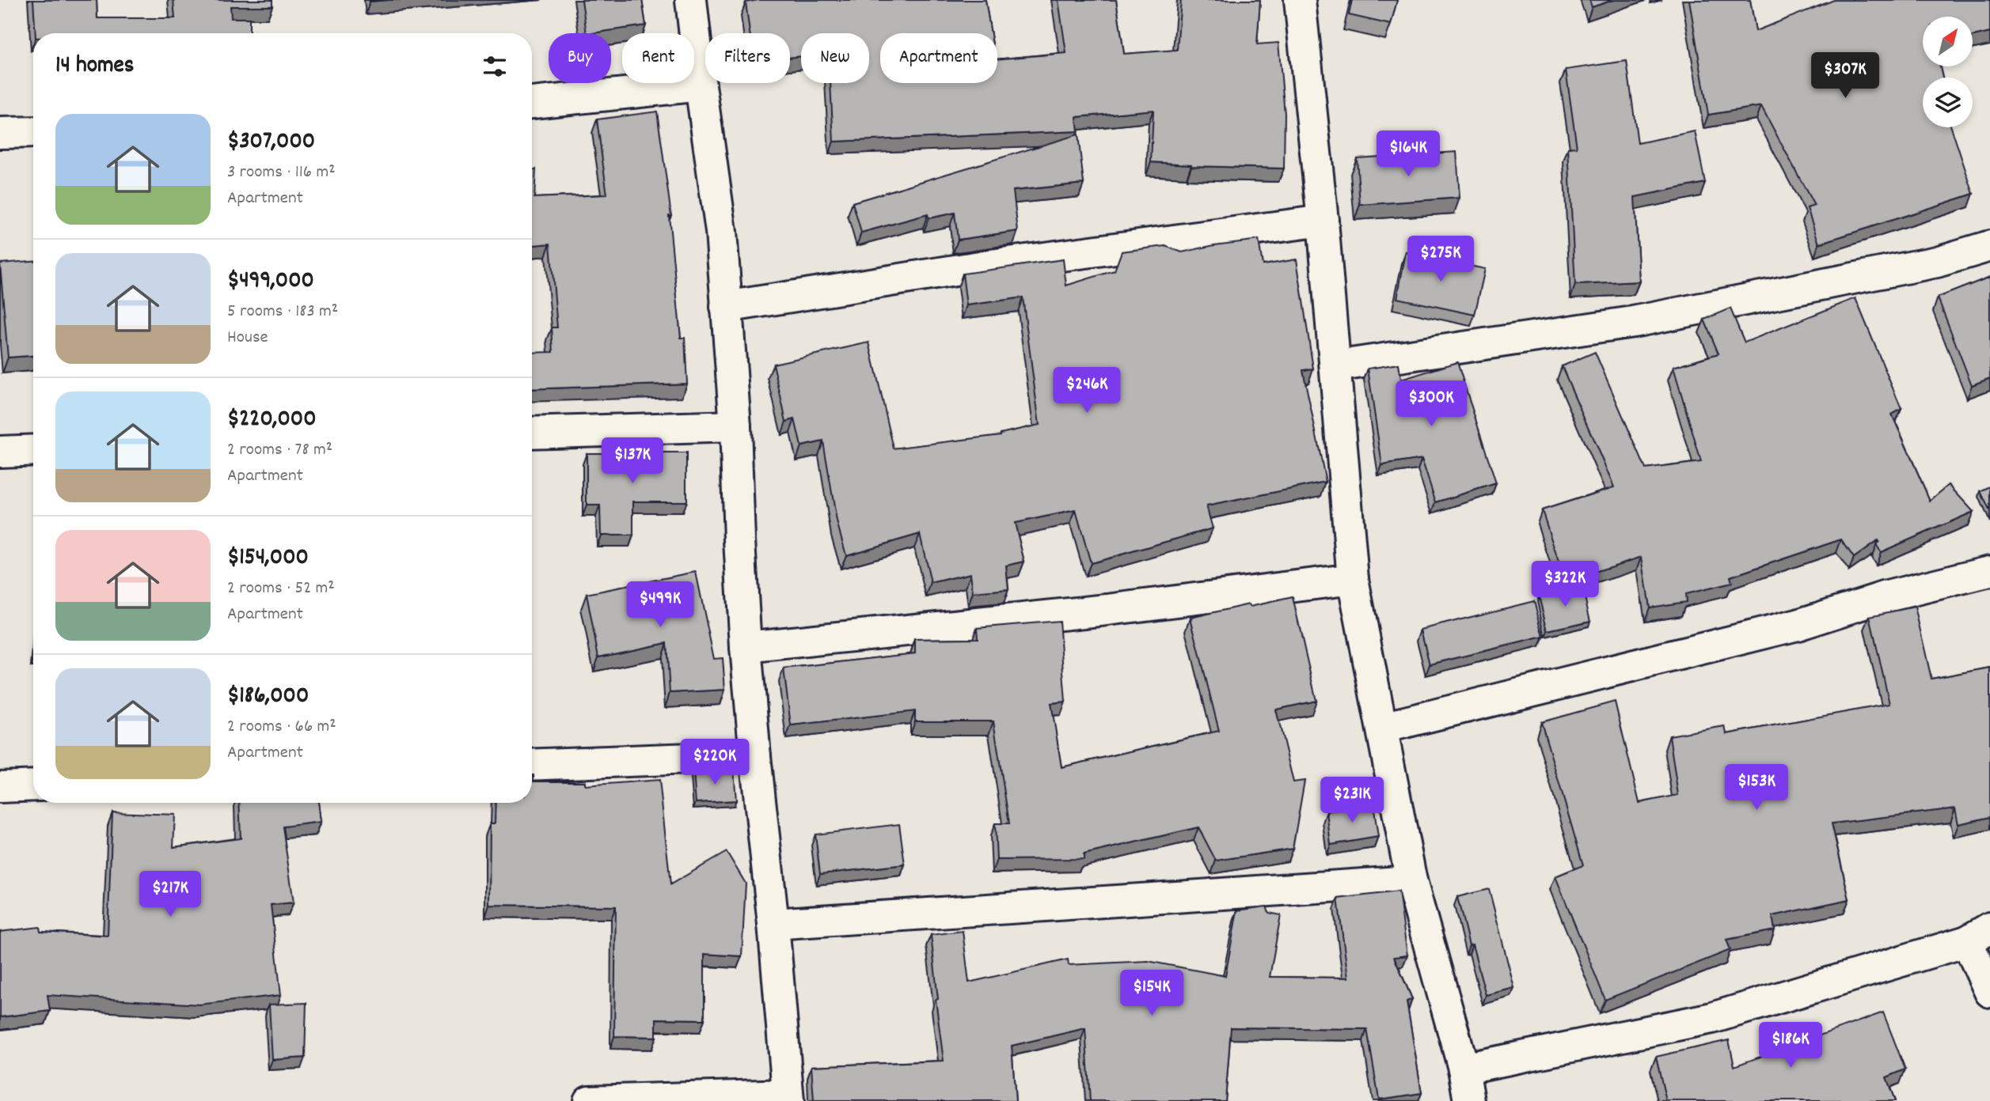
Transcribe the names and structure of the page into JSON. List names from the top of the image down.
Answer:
{
  "north": "top right",
  "page": {
    "chip": [
      "Buy",
      "Rent",
      "Filters",
      "New",
      "Apartment"
    ],
    "heading": "14 homes",
    "price": [
      "$307K",
      "$164K",
      "$275K",
      "$246K",
      "$300K",
      "$137K",
      "$322K",
      "$499K",
      "$220K",
      "$153K",
      "$231K",
      "$217K",
      "$154K",
      "$186K"
    ],
    "list": [
      {
        "name": "$307,000",
        "note": "3 rooms · 116 m² · Apartment"
      },
      {
        "name": "$499,000",
        "note": "5 rooms · 183 m² · House"
      },
      {
        "name": "$220,000",
        "note": "2 rooms · 78 m² · Apartment"
      },
      {
        "name": "$154,000",
        "note": "2 rooms · 52 m² · Apartment"
      },
      {
        "name": "$186,000",
        "note": "2 rooms · 66 m² · Apartment"
      }
    ]
  }
}
